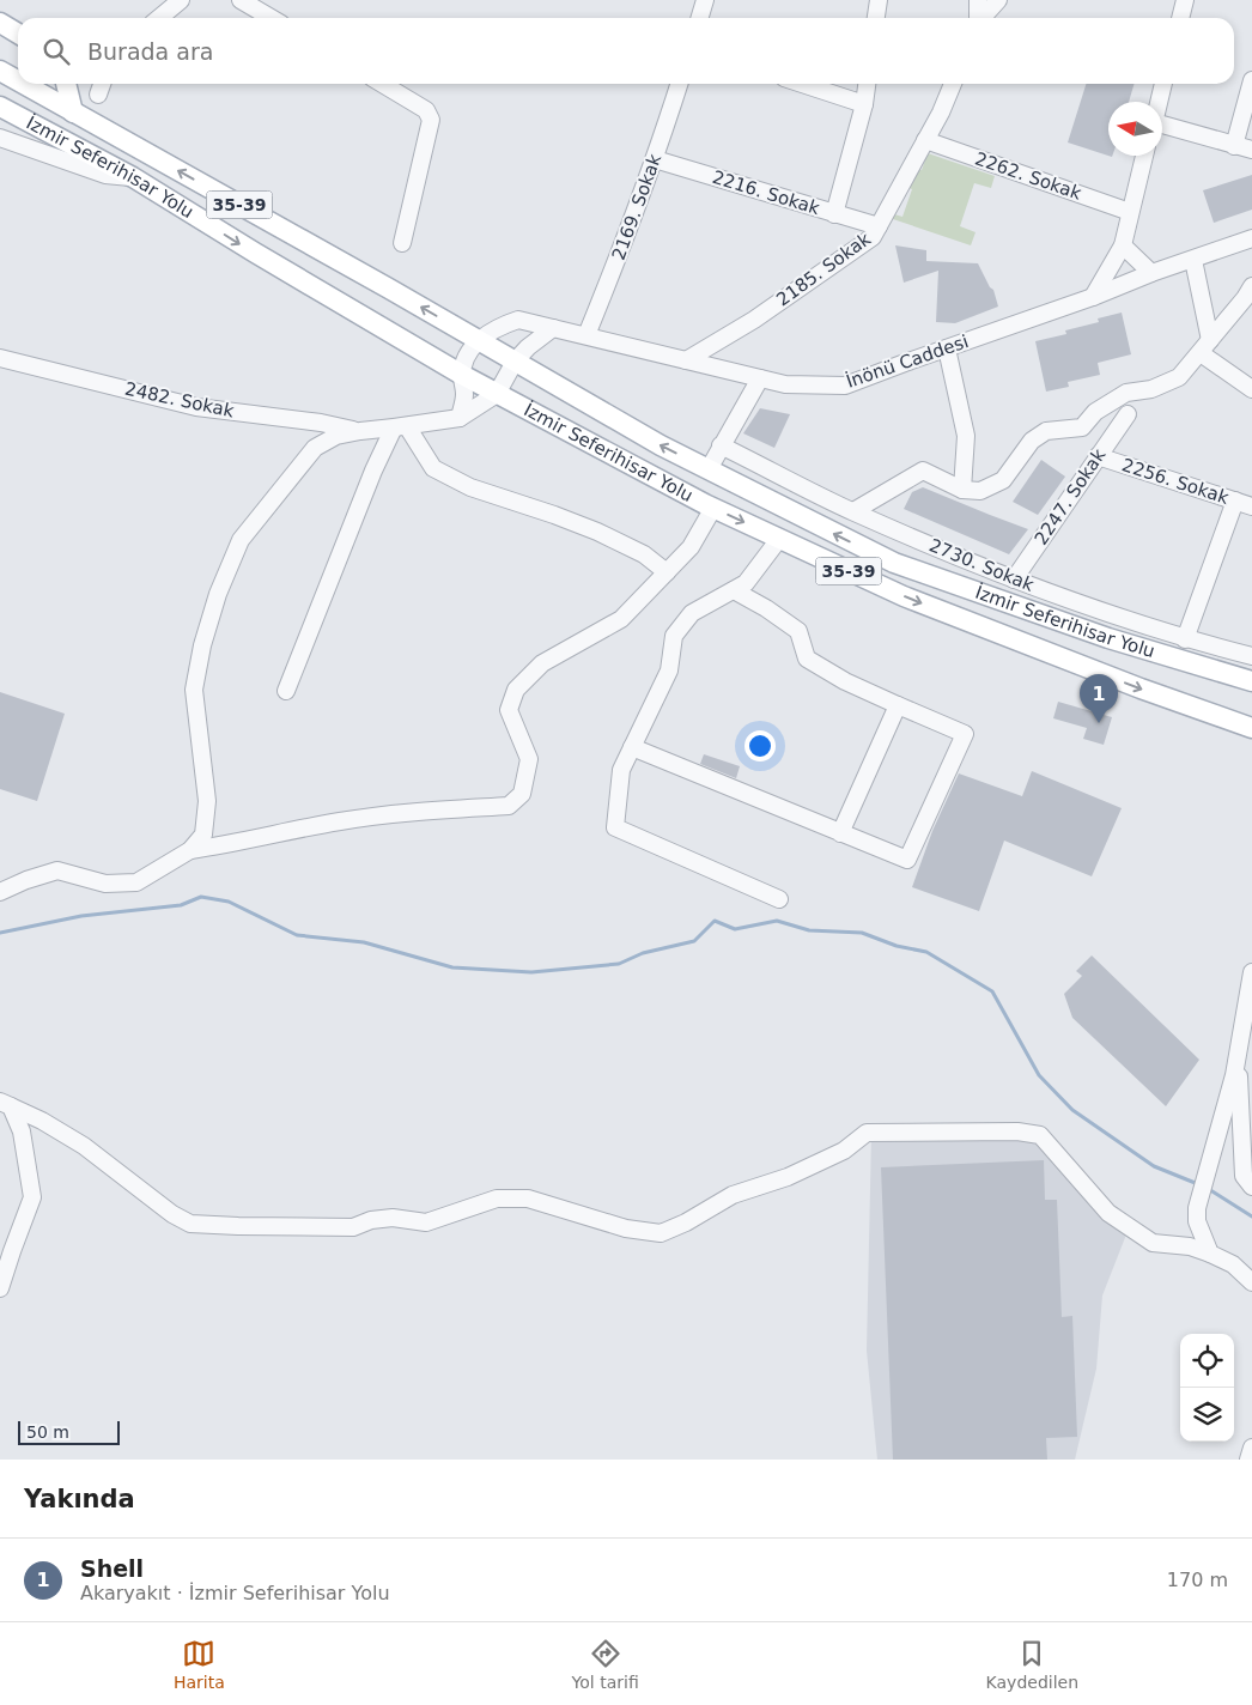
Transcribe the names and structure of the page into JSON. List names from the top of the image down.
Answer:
{
  "streets": {
    "main road": ["İzmir Seferihisar Yolu", "35-39"],
    "street": [
      "2262. Sokak",
      "2216. Sokak",
      "2169. Sokak",
      "2185. Sokak",
      "İnönü Caddesi",
      "2482. Sokak",
      "2256. Sokak",
      "2247. Sokak",
      "2730. Sokak"
    ]
  },
  "crossings": [
    ["İzmir Seferihisar Yolu", "İnönü Caddesi"],
    ["2262. Sokak", "2185. Sokak"],
    ["2216. Sokak", "2169. Sokak"],
    ["2216. Sokak", "2185. Sokak"],
    ["2169. Sokak", "İnönü Caddesi"],
    ["2185. Sokak", "İnönü Caddesi"],
    ["2256. Sokak", "2247. Sokak"],
    ["2247. Sokak", "2730. Sokak"]
  ],
  "scale_bar": "50 m",
  "north": "left",
  "page": {
    "search": "Burada ara",
    "pins": "1",
    "scale": "50 m",
    "heading": "Yakında",
    "list": [
      {
        "mark": "1",
        "name": "Shell",
        "note": "Akaryakıt · İzmir Seferihisar Yolu",
        "value": "170 m"
      }
    ],
    "nav": ["Harita", "Yol tarifi", "Kaydedilen"]
  }
}
